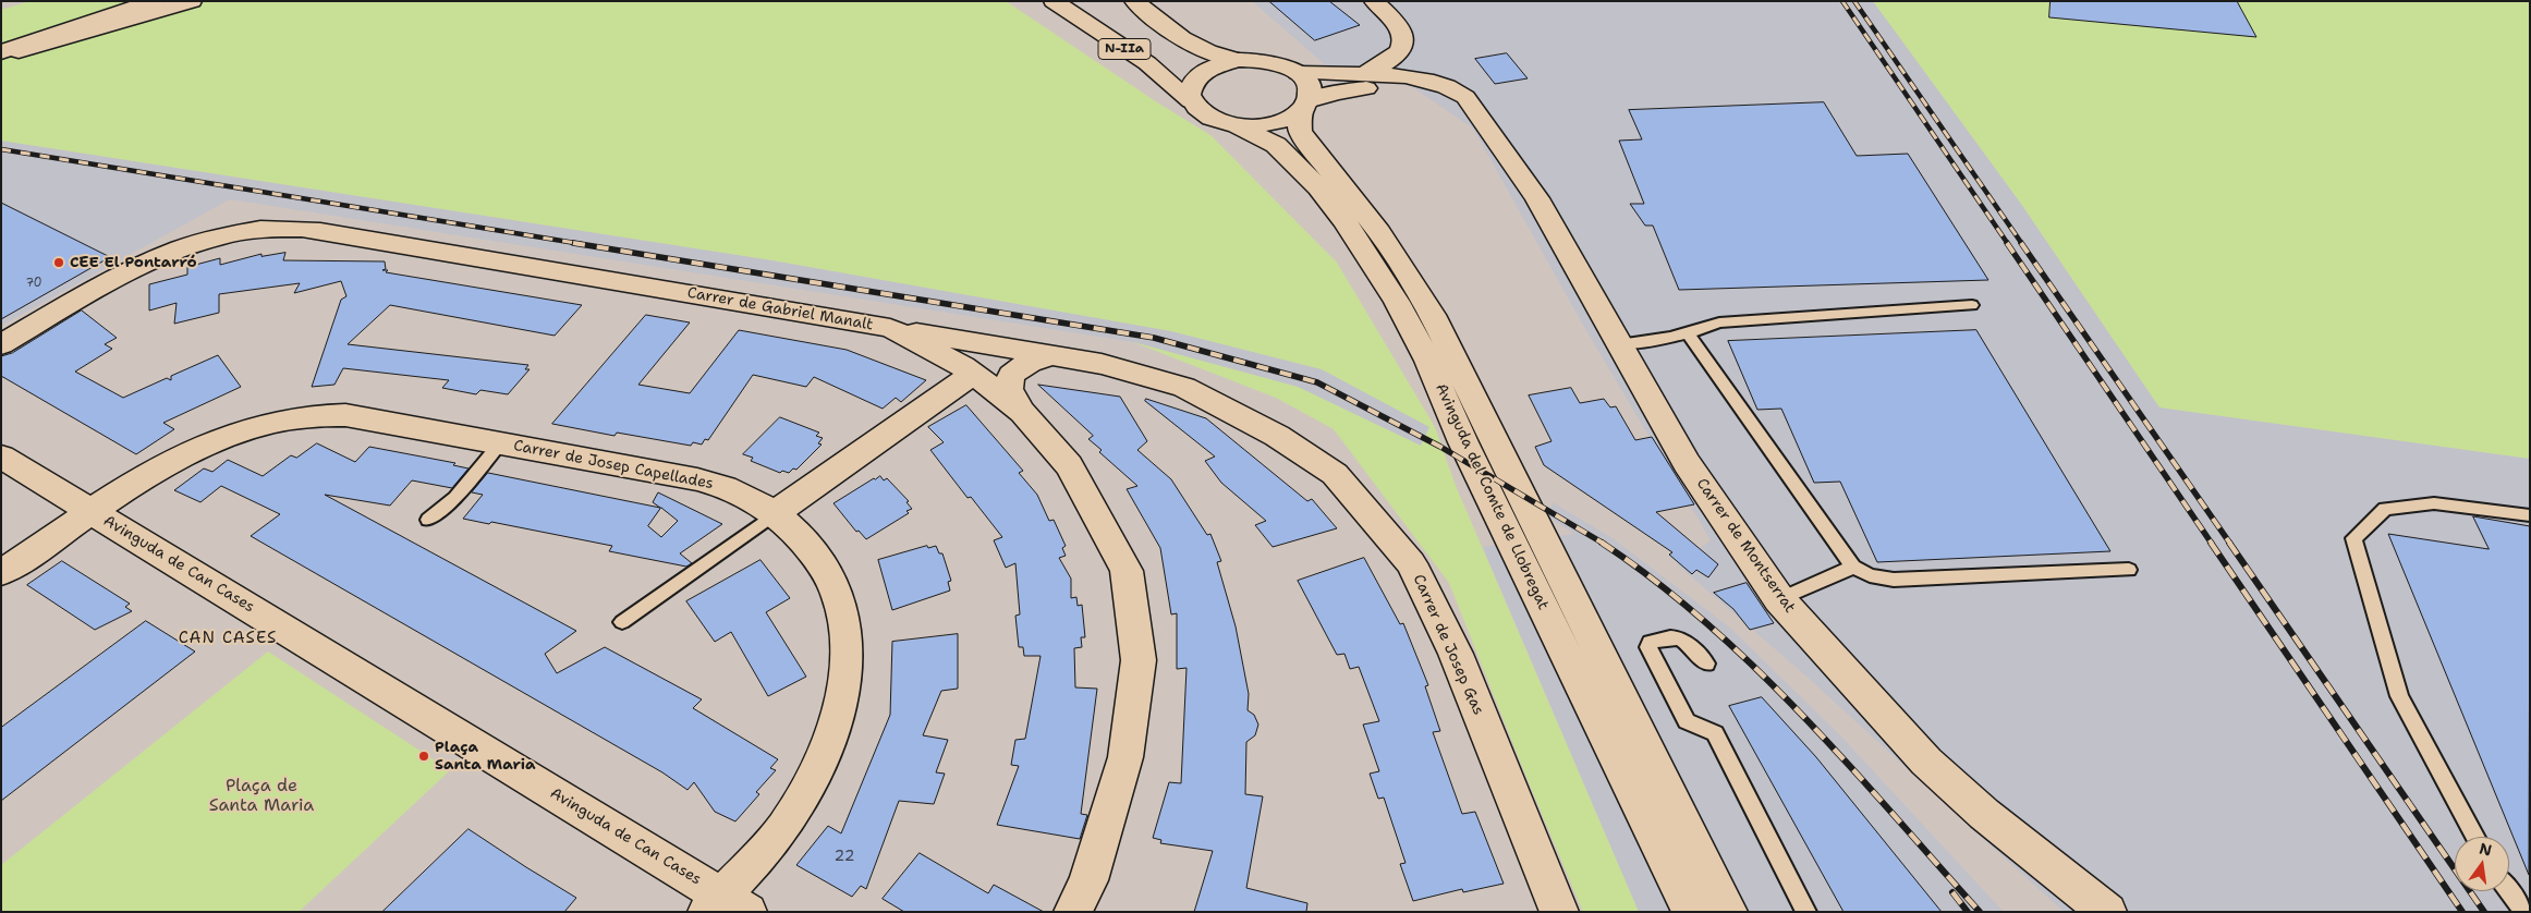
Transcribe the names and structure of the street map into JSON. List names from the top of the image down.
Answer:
{
  "streets": {
    "main road": [
      "N-IIa",
      "Carrer de Gabriel Manalt",
      "Carrer de Josep Capellades",
      "Avinguda del Comte de Llobregat",
      "Carrer de Montserrat",
      "Avinguda de Can Cases",
      "Carrer de Josep Gas"
    ]
  },
  "crossings": [
    ["N-IIa", "Avinguda del Comte de Llobregat"],
    ["N-IIa", "Carrer de Montserrat"],
    ["Carrer de Gabriel Manalt", "Carrer de Josep Gas"],
    ["Carrer de Josep Capellades", "Avinguda de Can Cases"],
    ["Avinguda del Comte de Llobregat", "Carrer de Montserrat"]
  ],
  "districts": ["CAN CASES"],
  "parks": ["Plaça de Santa Maria"],
  "places": ["CEE El Pontarró", "Plaça Santa Maria"],
  "house_numbers": ["70", "22"],
  "north": "top"
}
